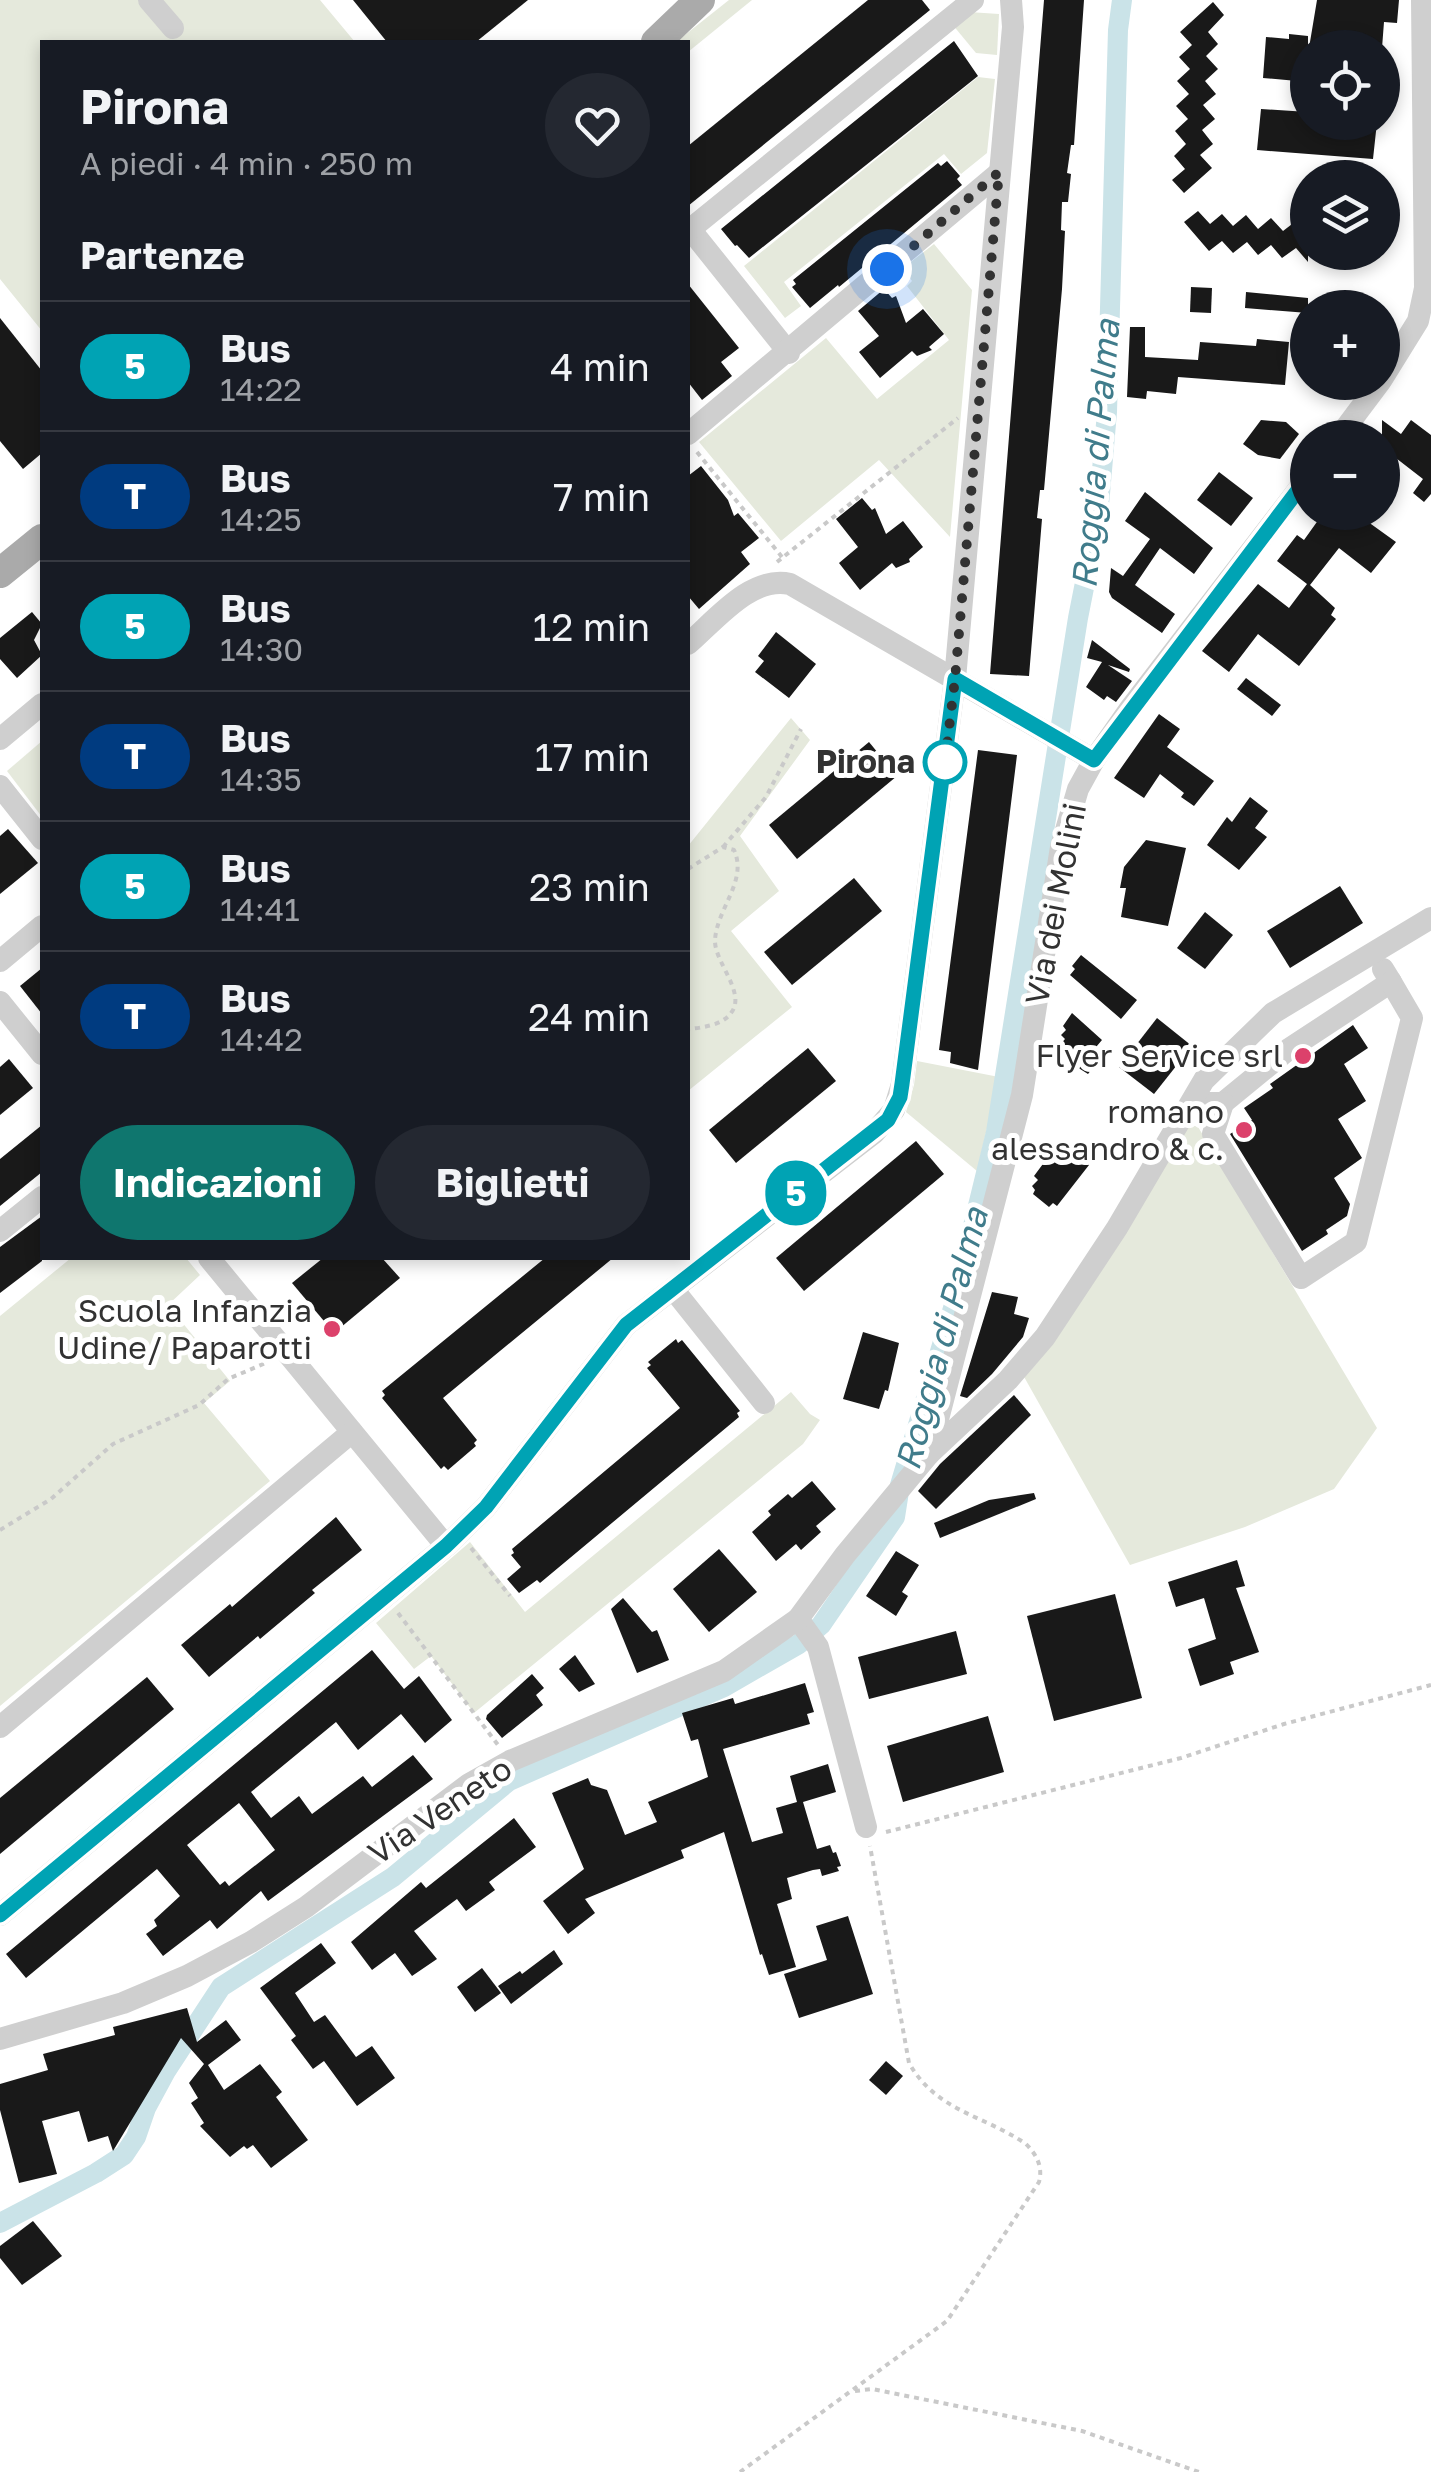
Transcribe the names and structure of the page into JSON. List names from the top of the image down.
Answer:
{
  "streets": {
    "street": ["Via dei Molini", "Via Veneto"]
  },
  "crossings": [
    ["Via dei Molini", "Via Veneto"]
  ],
  "water": ["Roggia di Palma"],
  "places": [
    "Pirona",
    "Flyer Service srl",
    "romano alessandro & c.",
    "Scuola Infanzia Udine/ Paparotti"
  ],
  "lines": ["bus line 5"],
  "page": {
    "on_map": "5",
    "map_buttons": ["+", "−"],
    "heading": [
      ["Pirona", "A piedi · 4 min · 250 m"],
      "Partenze"
    ],
    "list": [
      {
        "mark": "5",
        "name": "Bus",
        "note": "14:22",
        "value": "4 min"
      },
      {
        "mark": "T",
        "name": "Bus",
        "note": "14:25",
        "value": "7 min"
      },
      {
        "mark": "5",
        "name": "Bus",
        "note": "14:30",
        "value": "12 min"
      },
      {
        "mark": "T",
        "name": "Bus",
        "note": "14:35",
        "value": "17 min"
      },
      {
        "mark": "5",
        "name": "Bus",
        "note": "14:41",
        "value": "23 min"
      },
      {
        "mark": "T",
        "name": "Bus",
        "note": "14:42",
        "value": "24 min"
      }
    ],
    "buttons": ["Indicazioni", "Biglietti"]
  }
}
